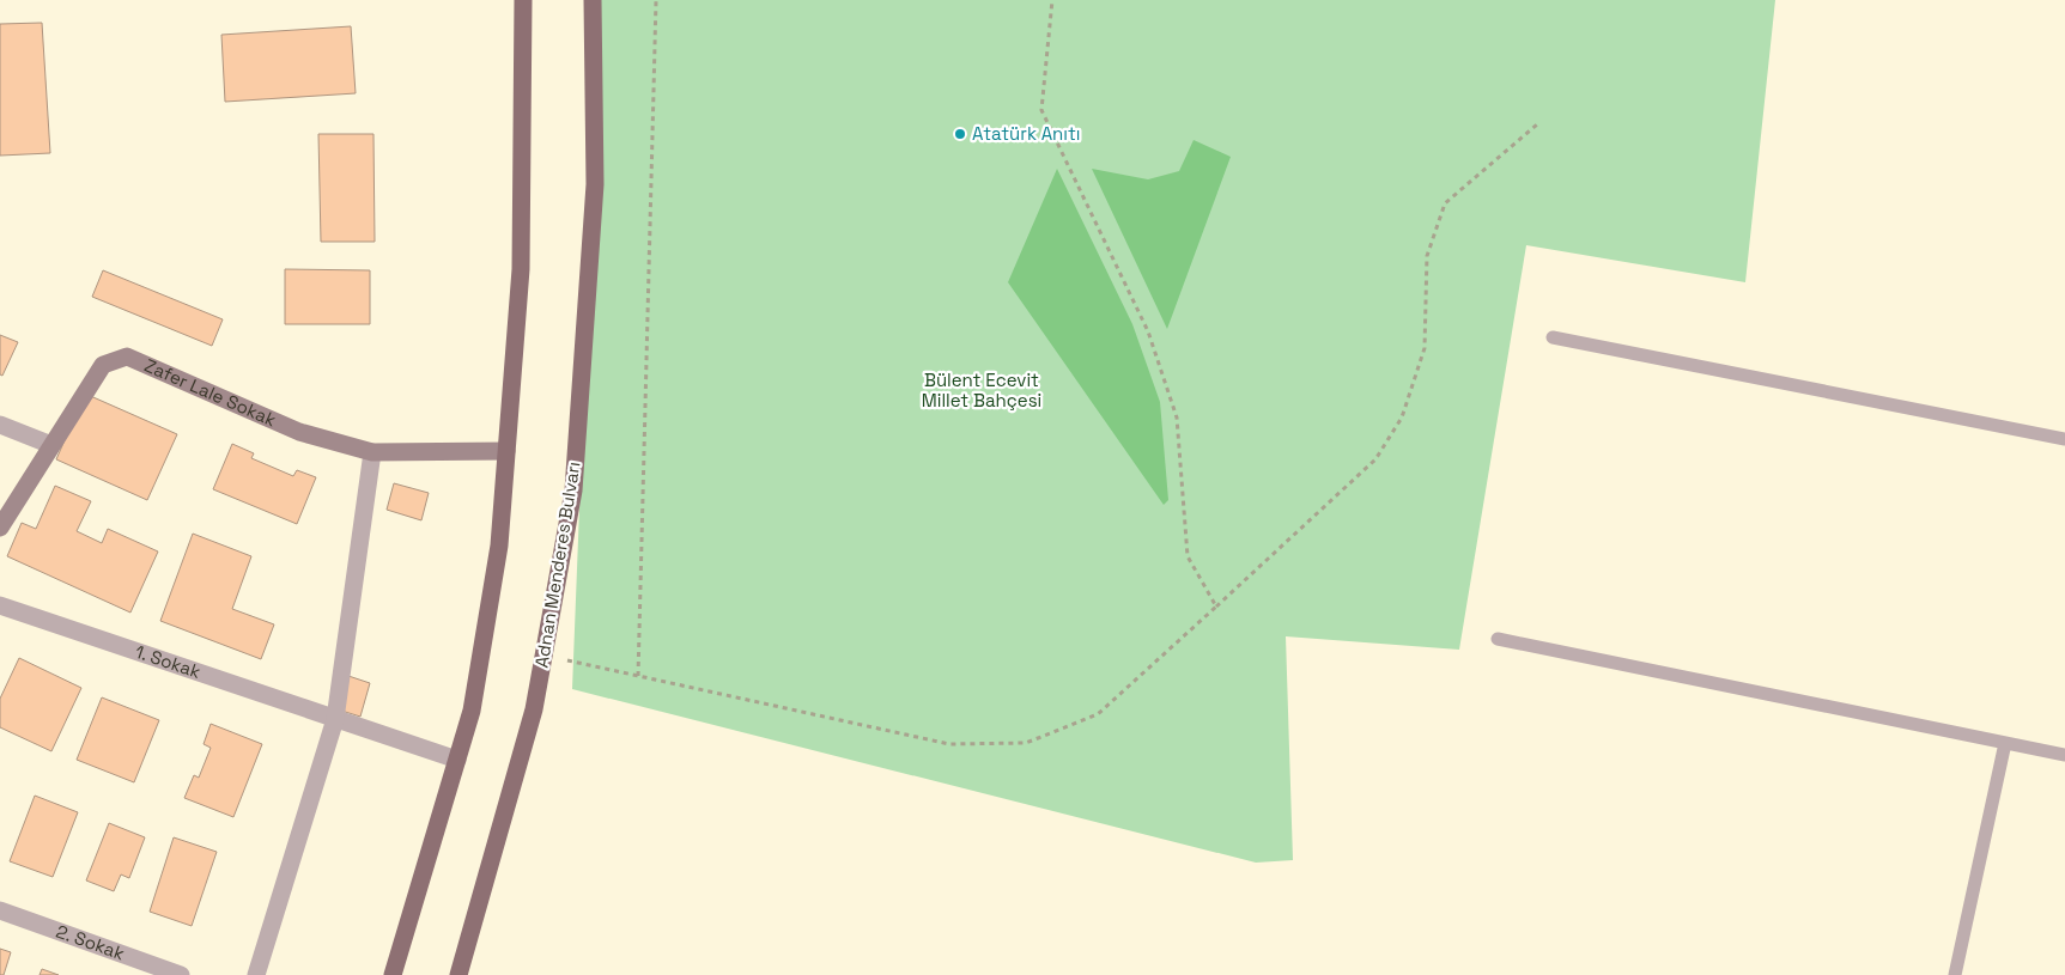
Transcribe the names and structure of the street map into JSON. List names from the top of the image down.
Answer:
{
  "streets": {
    "main road": ["Adnan Menderes Bulvarı"],
    "street": ["Zafer Lale Sokak", "1. Sokak", "2. Sokak"]
  },
  "parks": ["Bülent Ecevit Millet Bahçesi"],
  "places": ["Atatürk Anıtı"]
}
